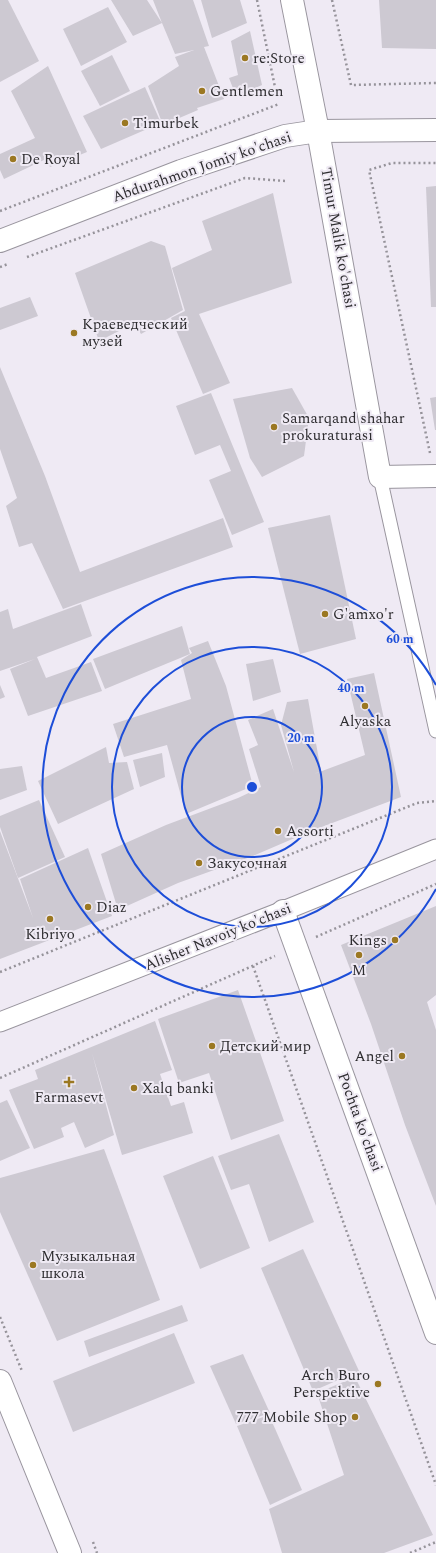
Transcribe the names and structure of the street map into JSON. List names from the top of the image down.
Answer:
{
  "streets": {
    "street": [
      "Abdurahmon Jomiy ko'chasi",
      "Timur Malik ko'chasi",
      "Alisher Navoiy ko'chasi",
      "Pochta ko'chasi"
    ]
  },
  "crossings": [
    ["Abdurahmon Jomiy ko'chasi", "Timur Malik ko'chasi"],
    ["Alisher Navoiy ko'chasi", "Pochta ko'chasi"]
  ],
  "places": {
    "other": [
      "re:Store",
      "Gentlemen",
      "Timurbek",
      "De Royal",
      "Краеведческий музей",
      "Samarqand shahar prokuraturasi",
      "G'amxo'r",
      "Alyaska",
      "Assorti",
      "Закусочная",
      "Diaz",
      "Kibriyo",
      "Kings",
      "M",
      "Детский мир",
      "Angel",
      "Xalq banki",
      "Музыкальная школа",
      "Arch Buro Perspektive",
      "777 Mobile Shop"
    ],
    "health": ["Farmasevt"]
  },
  "rings": ["60 m", "40 m", "20 m"]
}
